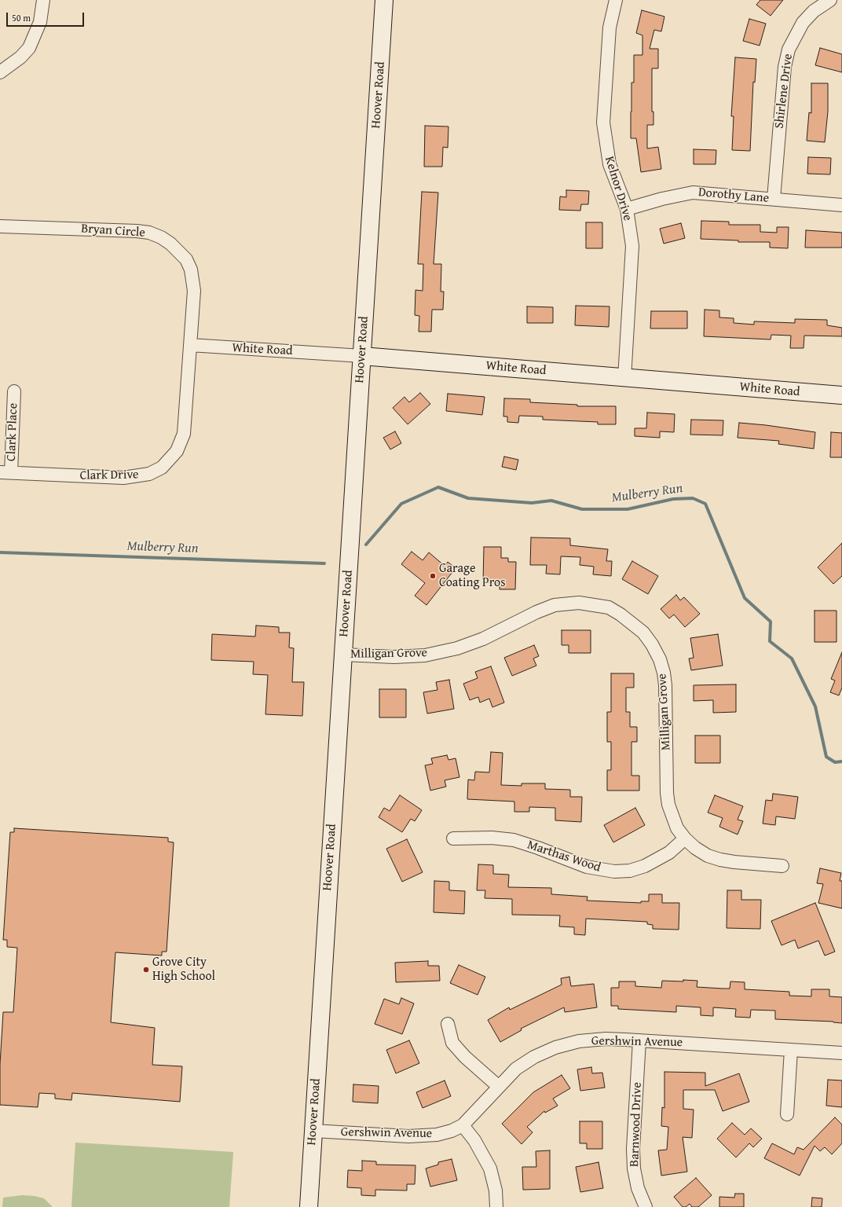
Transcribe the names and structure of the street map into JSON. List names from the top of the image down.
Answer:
{
  "streets": {
    "main road": ["Hoover Road", "White Road"],
    "street": [
      "Shirlene Drive",
      "Kelnor Drive",
      "Dorothy Lane",
      "Bryan Circle",
      "Clark Place",
      "Clark Drive",
      "Milligan Grove",
      "Marthas Wood",
      "Gershwin Avenue",
      "Barnwood Drive"
    ]
  },
  "crossings": [
    ["Shirlene Drive", "Dorothy Lane"],
    ["Hoover Road", "White Road"],
    ["Hoover Road", "Milligan Grove"],
    ["Hoover Road", "Gershwin Avenue"],
    ["Kelnor Drive", "Dorothy Lane"],
    ["Kelnor Drive", "White Road"],
    ["Bryan Circle", "White Road"],
    ["Bryan Circle", "Clark Drive"],
    ["White Road", "Clark Drive"],
    ["Clark Place", "Clark Drive"],
    ["Milligan Grove", "Marthas Wood"],
    ["Gershwin Avenue", "Barnwood Drive"]
  ],
  "water": ["Mulberry Run"],
  "places": ["Garage Coating Pros", "Grove City High School"],
  "scale_bar": "50 m"
}
